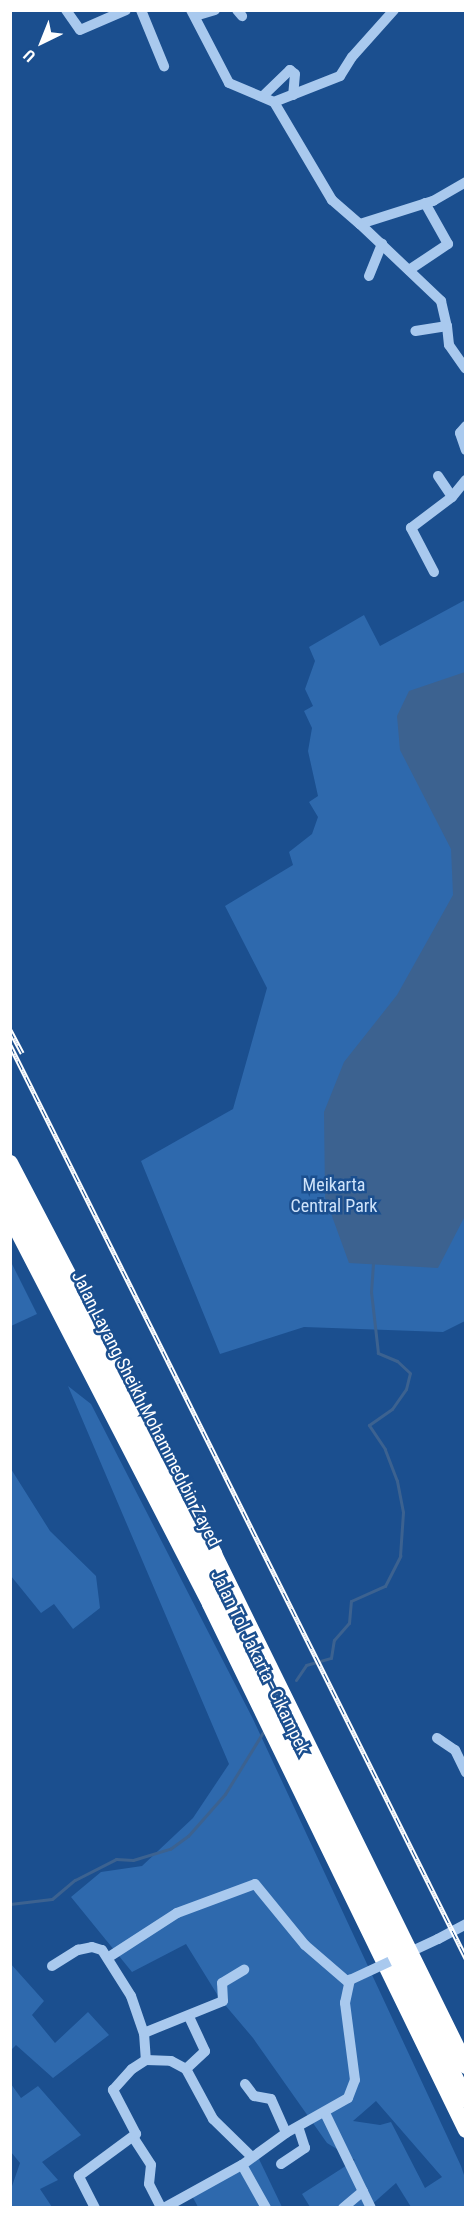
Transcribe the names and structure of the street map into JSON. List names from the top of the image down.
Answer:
{
  "streets": {
    "highway": ["Jalan Layang Sheikh Mohammed bin Zayed", "Jalan Tol Jakarta–Cikampek"]
  },
  "parks": ["Meikarta Central Park"],
  "north": "bottom left"
}
